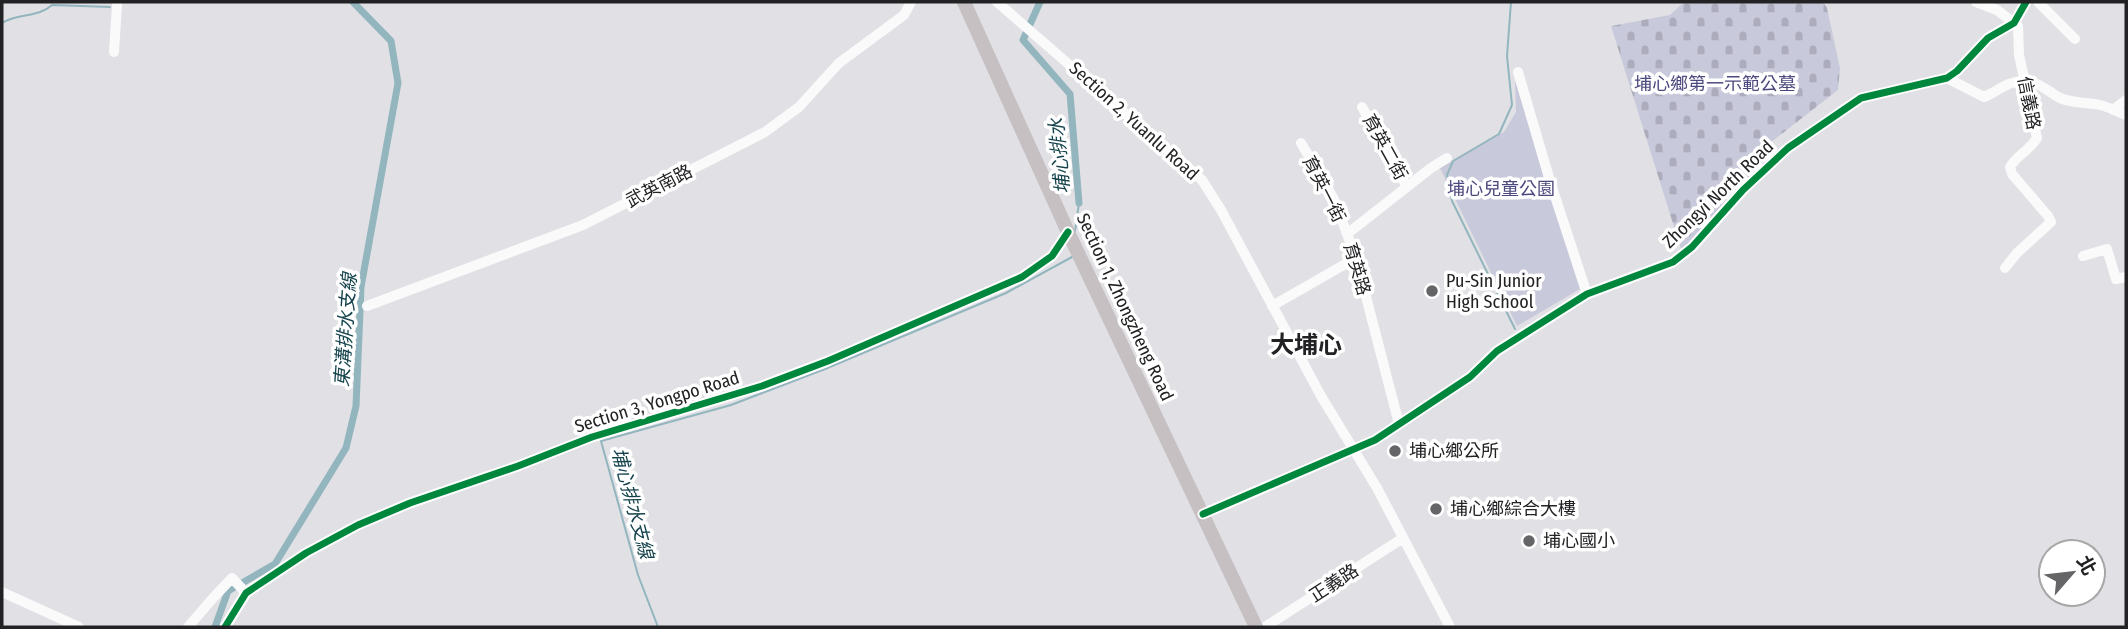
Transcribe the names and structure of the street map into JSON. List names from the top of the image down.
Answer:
{
  "streets": {
    "main road": ["Section 1, Zhongzheng Road"],
    "street": [
      "信義路",
      "Section 2, Yuanlu Road",
      "育英二街",
      "武英南路",
      "育英一街",
      "Zhongyi North Road",
      "育英路",
      "Section 3, Yongpo Road",
      "正義路"
    ]
  },
  "crossings": [
    ["信義路", "Zhongyi North Road"],
    ["Section 2, Yuanlu Road", "Zhongyi North Road"],
    ["Section 2, Yuanlu Road", "正義路"],
    ["育英二街", "育英路"],
    ["育英一街", "育英路"],
    ["Zhongyi North Road", "育英路"],
    ["Zhongyi North Road", "Section 1, Zhongzheng Road"],
    ["Section 1, Zhongzheng Road", "Section 3, Yongpo Road"]
  ],
  "districts": ["大埔心"],
  "water": ["埔心排水", "東溝排水支線", "埔心排水支線"],
  "parks": ["埔心鄉第一示範公墓", "埔心兒童公園"],
  "places": [
    "Pu-Sin Junior High School",
    "埔心鄉公所",
    "埔心鄉綜合大樓",
    "埔心國小"
  ],
  "north": "top right"
}
